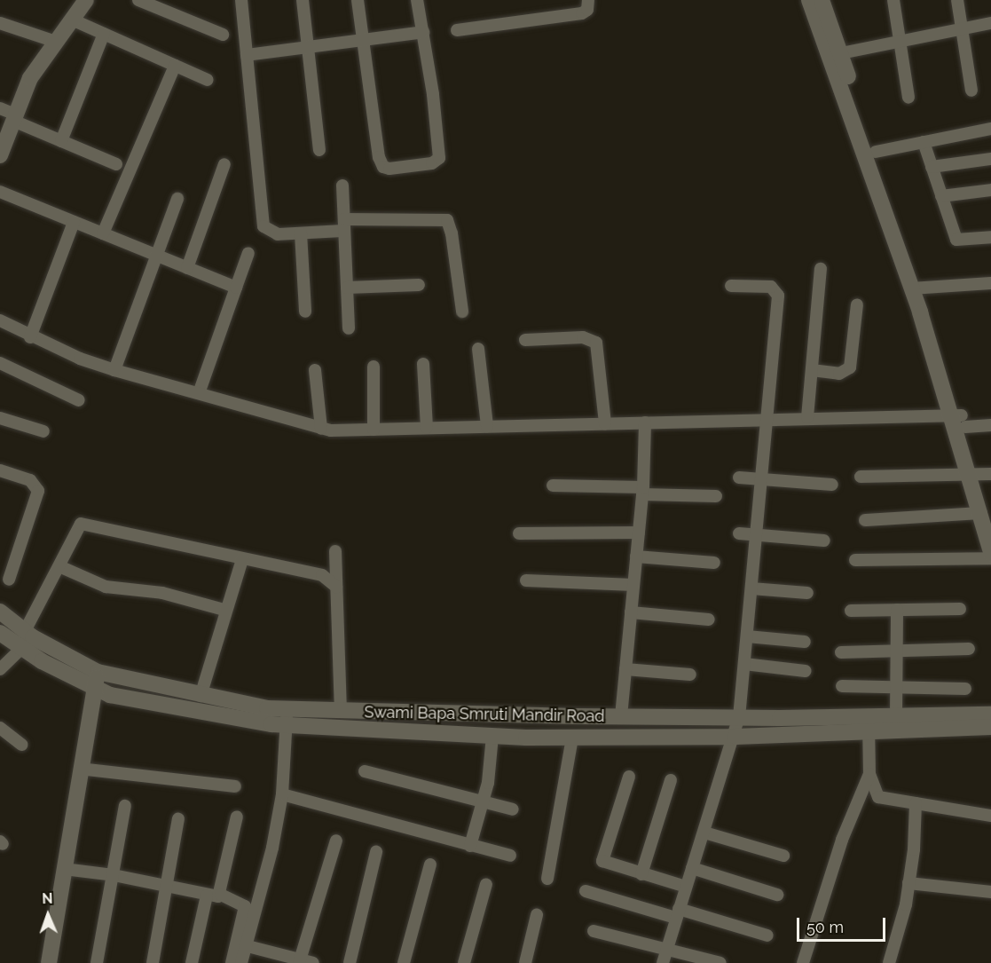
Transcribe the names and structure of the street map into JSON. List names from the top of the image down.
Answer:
{
  "streets": {
    "street": ["Swami Bapa Smruti Mandir Road"]
  },
  "scale_bar": "50 m",
  "north": "top"
}
